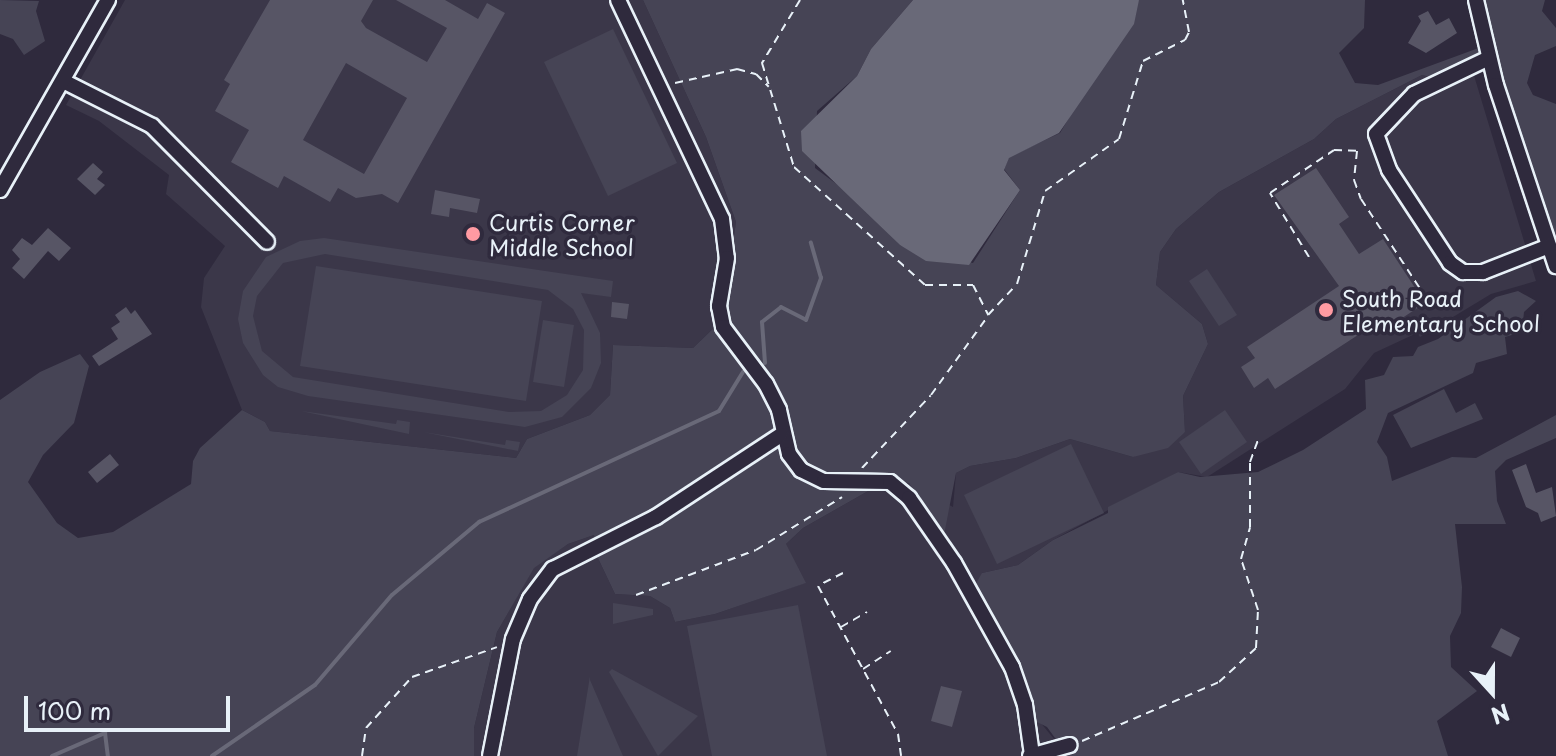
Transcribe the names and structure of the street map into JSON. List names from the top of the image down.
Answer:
{
  "places": ["Curtis Corner Middle School", "South Road Elementary School"],
  "scale_bar": "100 m",
  "north": "bottom"
}
